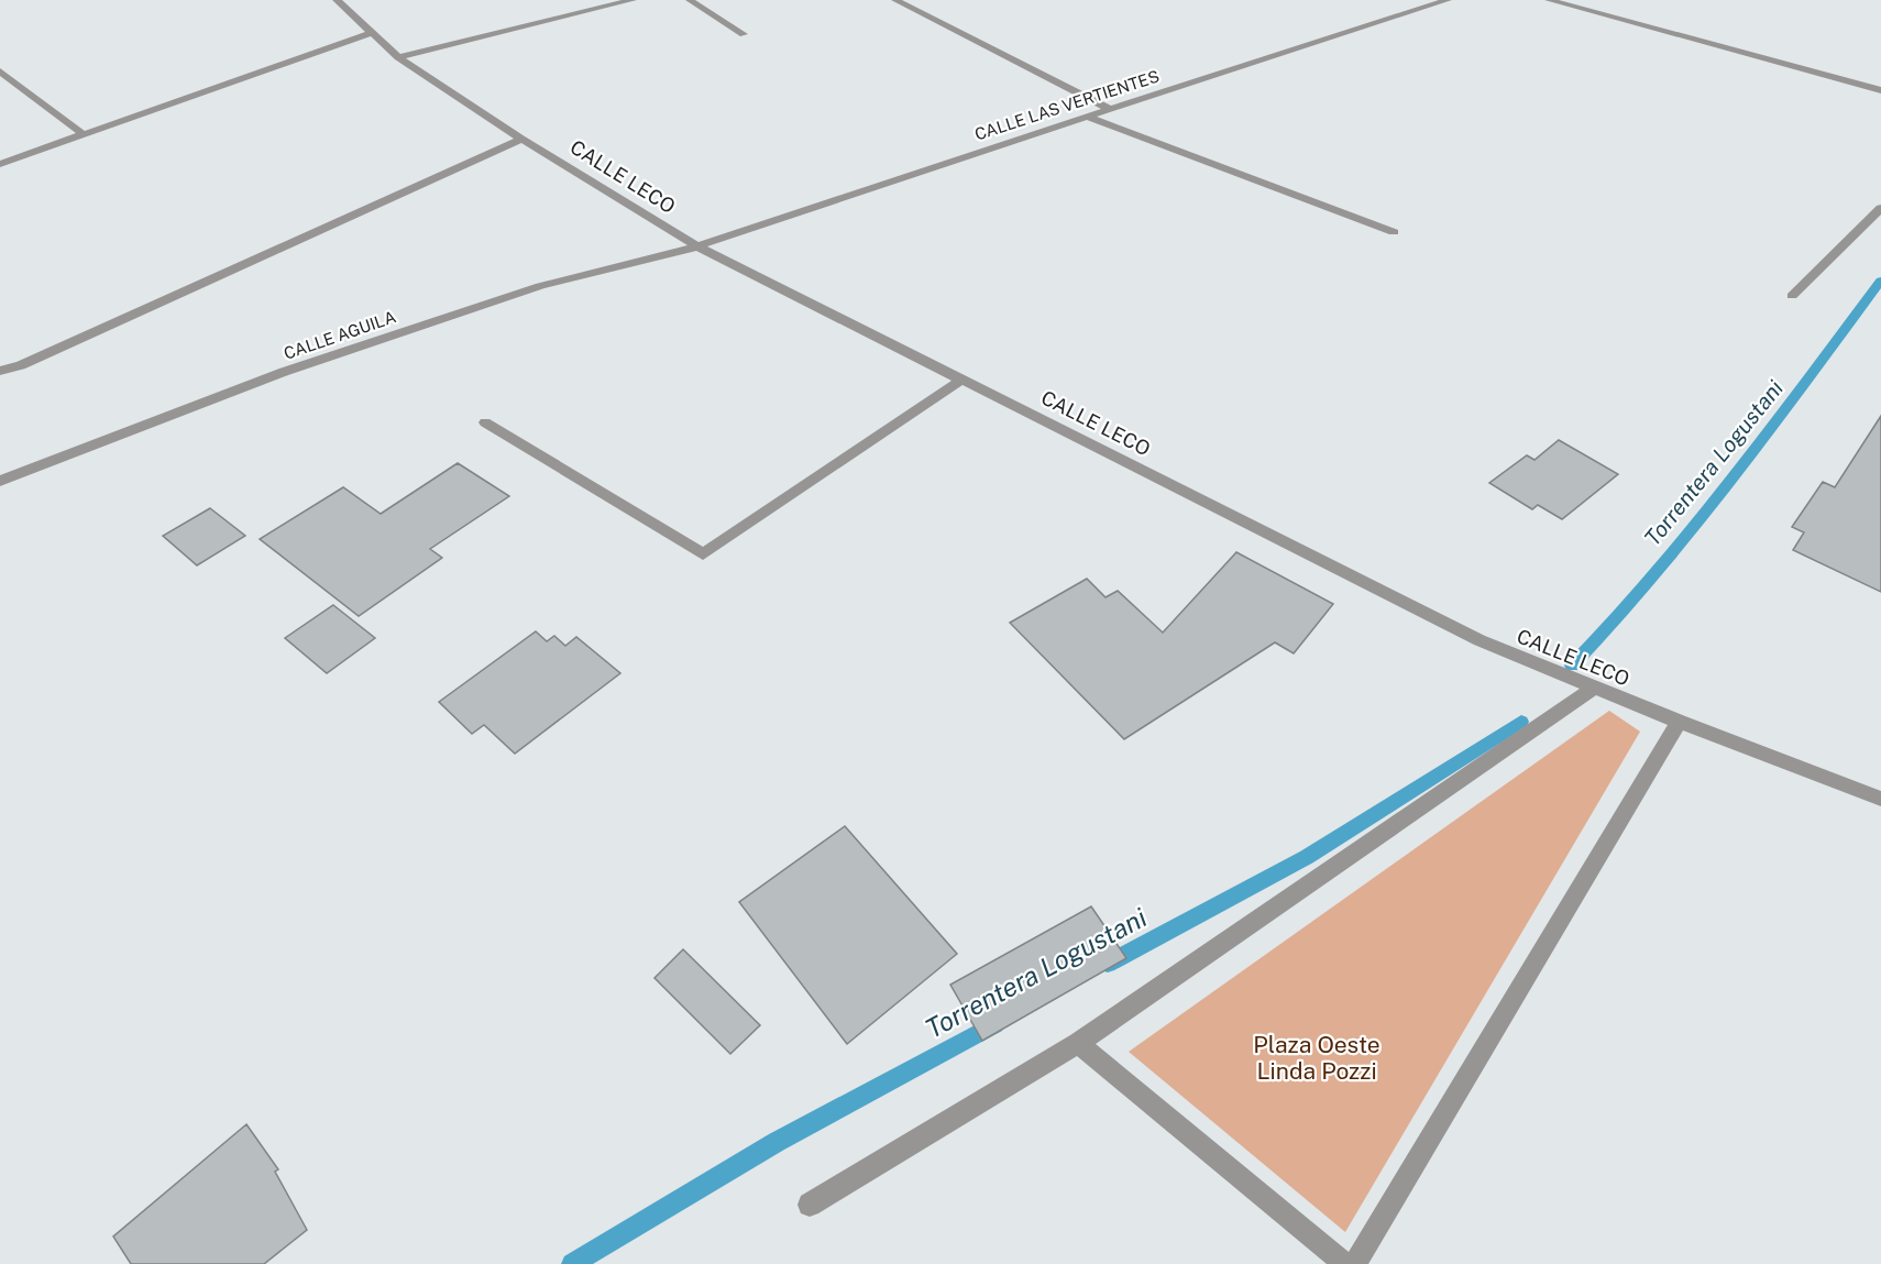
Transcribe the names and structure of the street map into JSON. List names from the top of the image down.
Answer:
{
  "streets": {
    "street": ["CALLE LAS VERTIENTES", "CALLE LECO", "CALLE AGUILA"]
  },
  "crossings": [
    ["CALLE LAS VERTIENTES", "CALLE LECO"],
    ["CALLE LAS VERTIENTES", "CALLE AGUILA"],
    ["CALLE LECO", "CALLE AGUILA"]
  ],
  "water": ["Torrentera Logustani"],
  "parks": ["Plaza Oeste Linda Pozzi"]
}
